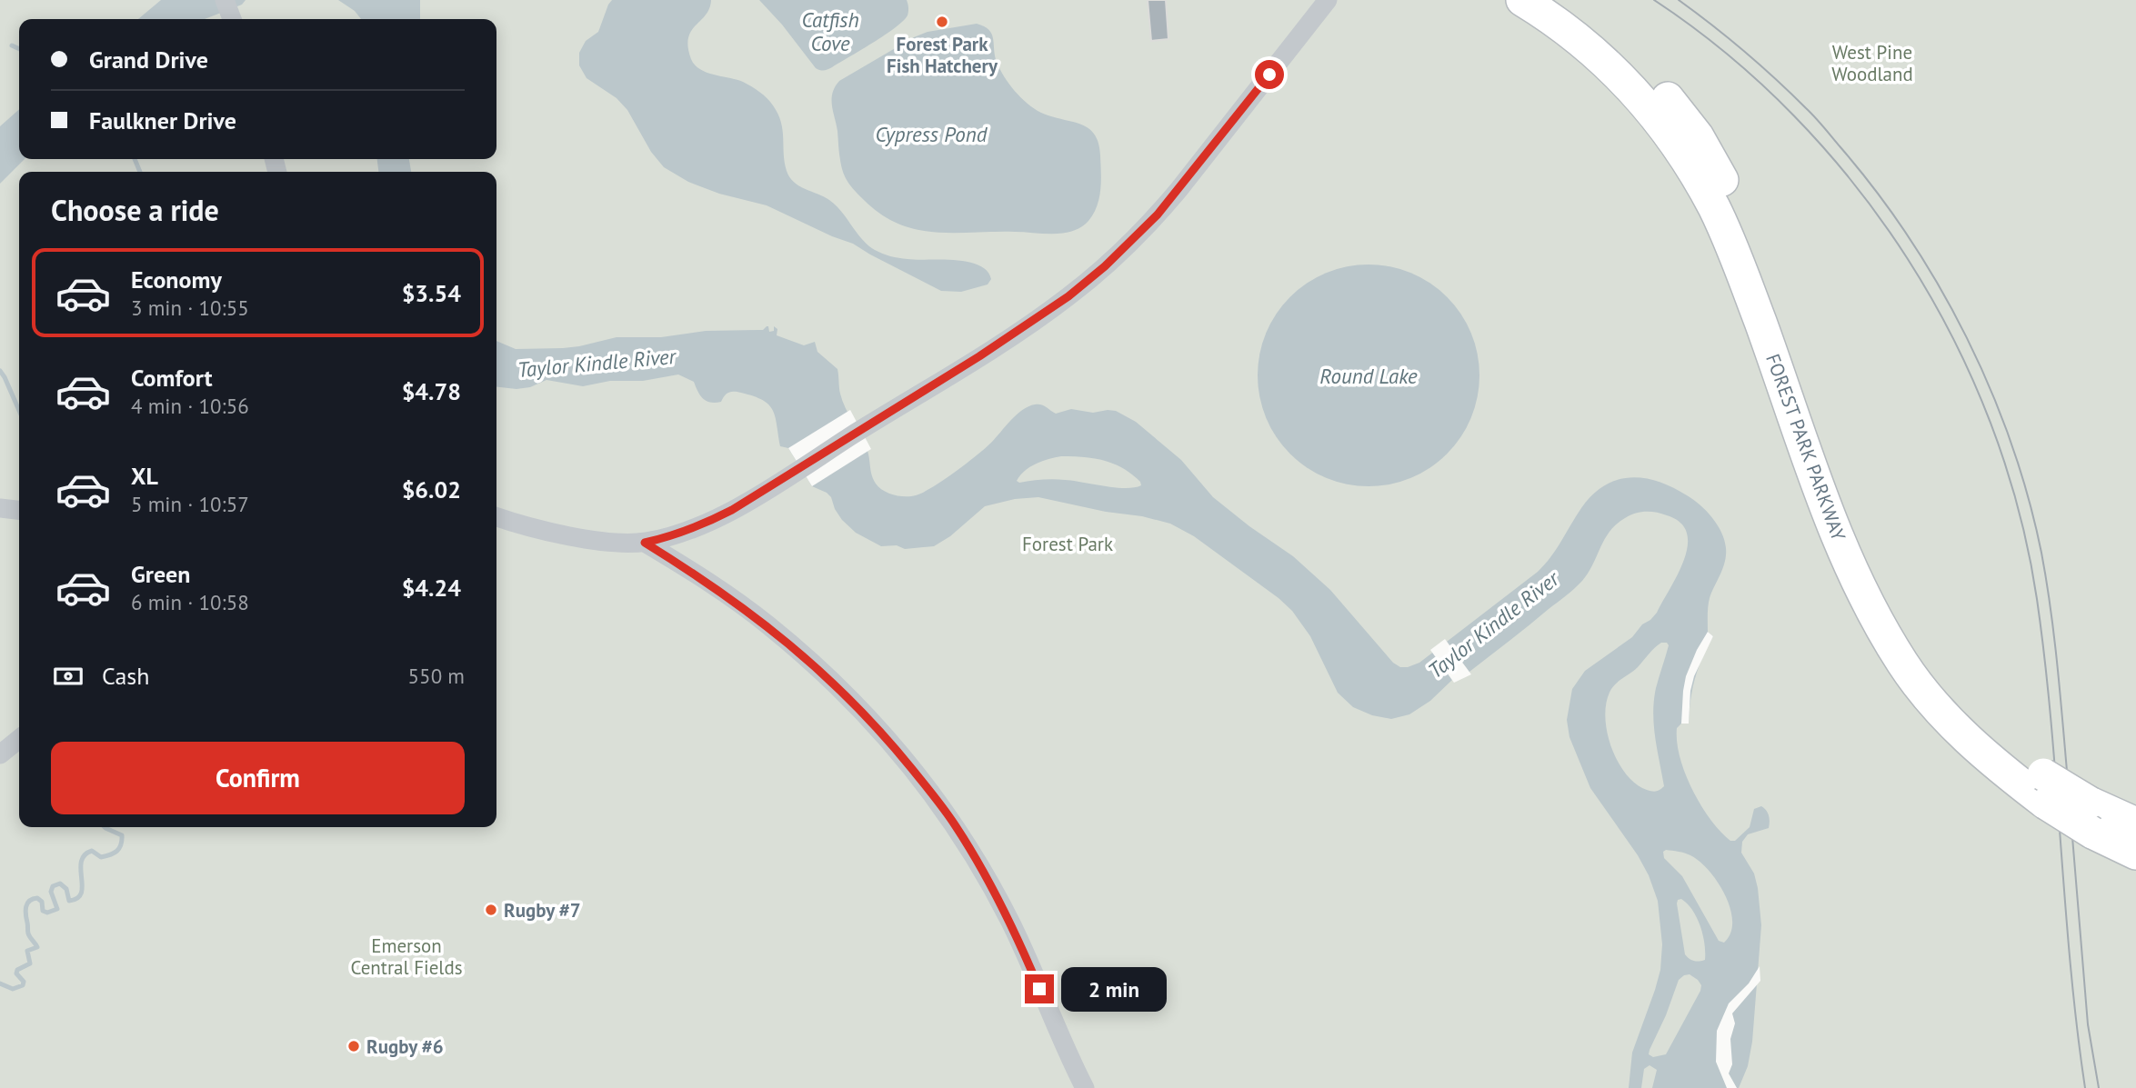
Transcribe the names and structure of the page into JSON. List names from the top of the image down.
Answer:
{
  "streets": {
    "main road": ["FOREST PARK PARKWAY"]
  },
  "water": [
    "Catfish Cove",
    "Cypress Pond",
    "Taylor Kindle River",
    "Round Lake"
  ],
  "parks": ["West Pine Woodland", "Forest Park", "Emerson Central Fields"],
  "places": ["Forest Park Fish Hatchery", "Rugby #7", "Rugby #6"],
  "page": {
    "banner": ["Grand Drive", "Faulkner Drive"],
    "heading": "Choose a ride",
    "list": [
      {
        "name": "Economy",
        "note": "3 min · 10:55",
        "value": "$3.54"
      },
      {
        "name": "Comfort",
        "note": "4 min · 10:56",
        "value": "$4.78"
      },
      {
        "name": "XL",
        "note": "5 min · 10:57",
        "value": "$6.02"
      },
      {
        "name": "Green",
        "note": "6 min · 10:58",
        "value": "$4.24"
      }
    ],
    "pay": ["Cash", "550 m"],
    "buttons": "Confirm",
    "bubble": "2 min"
  }
}
